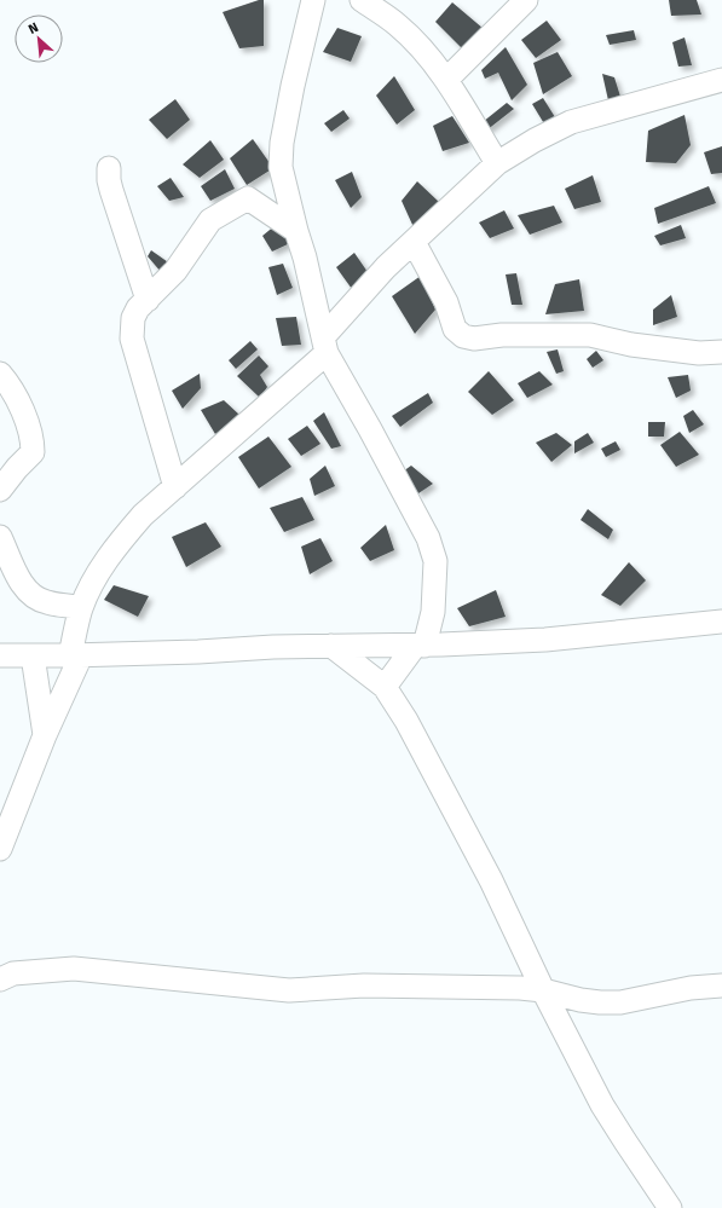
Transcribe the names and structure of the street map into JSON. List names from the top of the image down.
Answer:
{
  "north": "top left"
}
